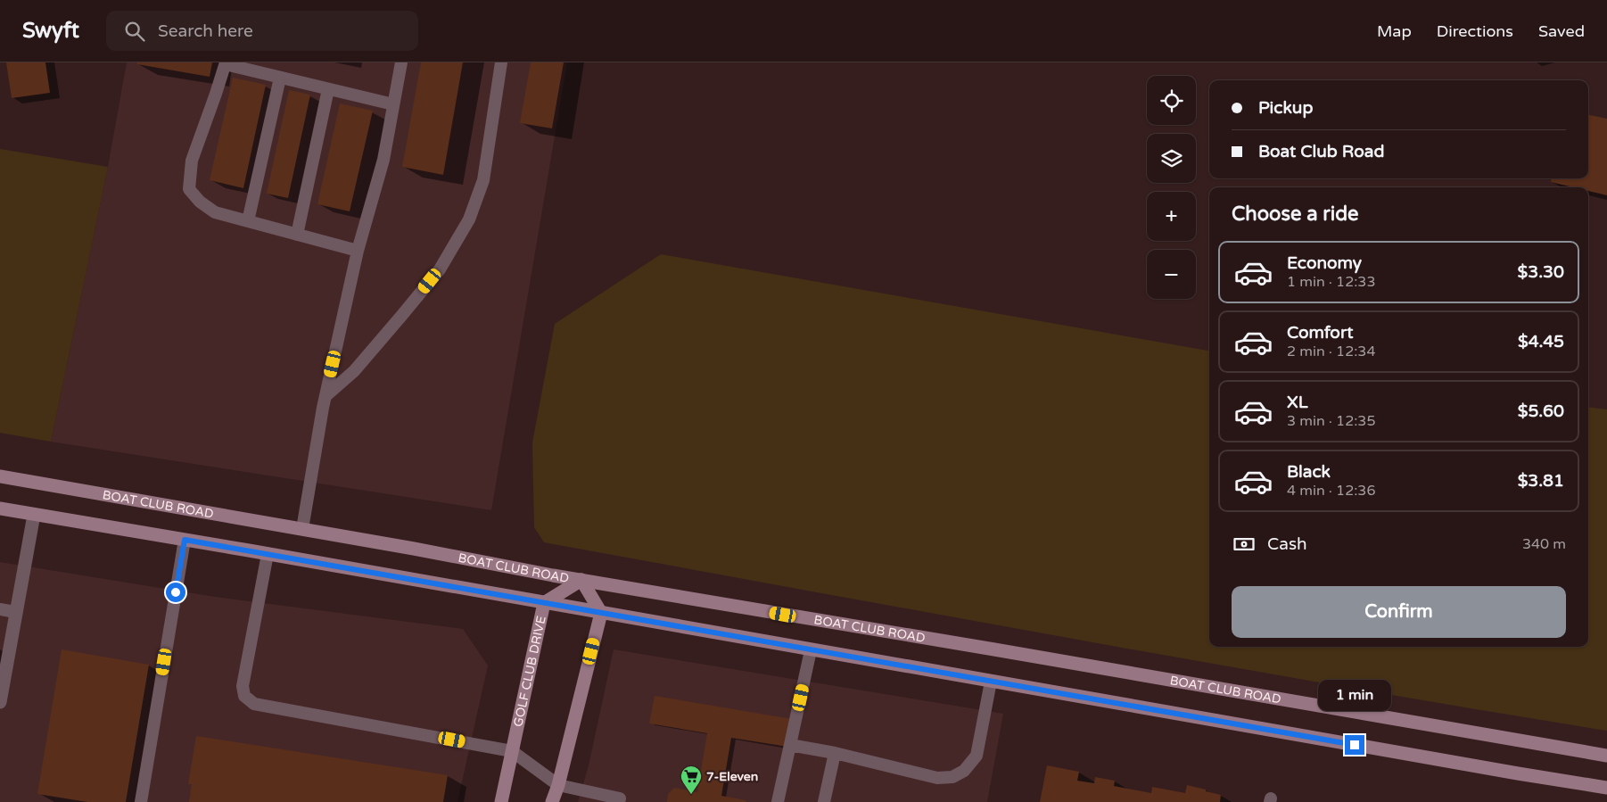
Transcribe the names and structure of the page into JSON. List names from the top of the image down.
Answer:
{
  "streets": {
    "main road": ["BOAT CLUB ROAD", "GOLF CLUB DRIVE"]
  },
  "crossings": [
    ["BOAT CLUB ROAD", "GOLF CLUB DRIVE"]
  ],
  "places": {
    "supermarket": ["7-Eleven"]
  },
  "page": {
    "header": "Swyft",
    "search": "Search here",
    "nav": ["Map", "Directions", "Saved"],
    "map_buttons": ["+", "−"],
    "banner": ["Pickup", "Boat Club Road"],
    "heading": "Choose a ride",
    "list": [
      {
        "name": "Economy",
        "note": "1 min · 12:33",
        "value": "$3.30"
      },
      {
        "name": "Comfort",
        "note": "2 min · 12:34",
        "value": "$4.45"
      },
      {
        "name": "XL",
        "note": "3 min · 12:35",
        "value": "$5.60"
      },
      {
        "name": "Black",
        "note": "4 min · 12:36",
        "value": "$3.81"
      }
    ],
    "pay": ["Cash", "340 m"],
    "buttons": "Confirm",
    "bubble": "1 min"
  }
}
